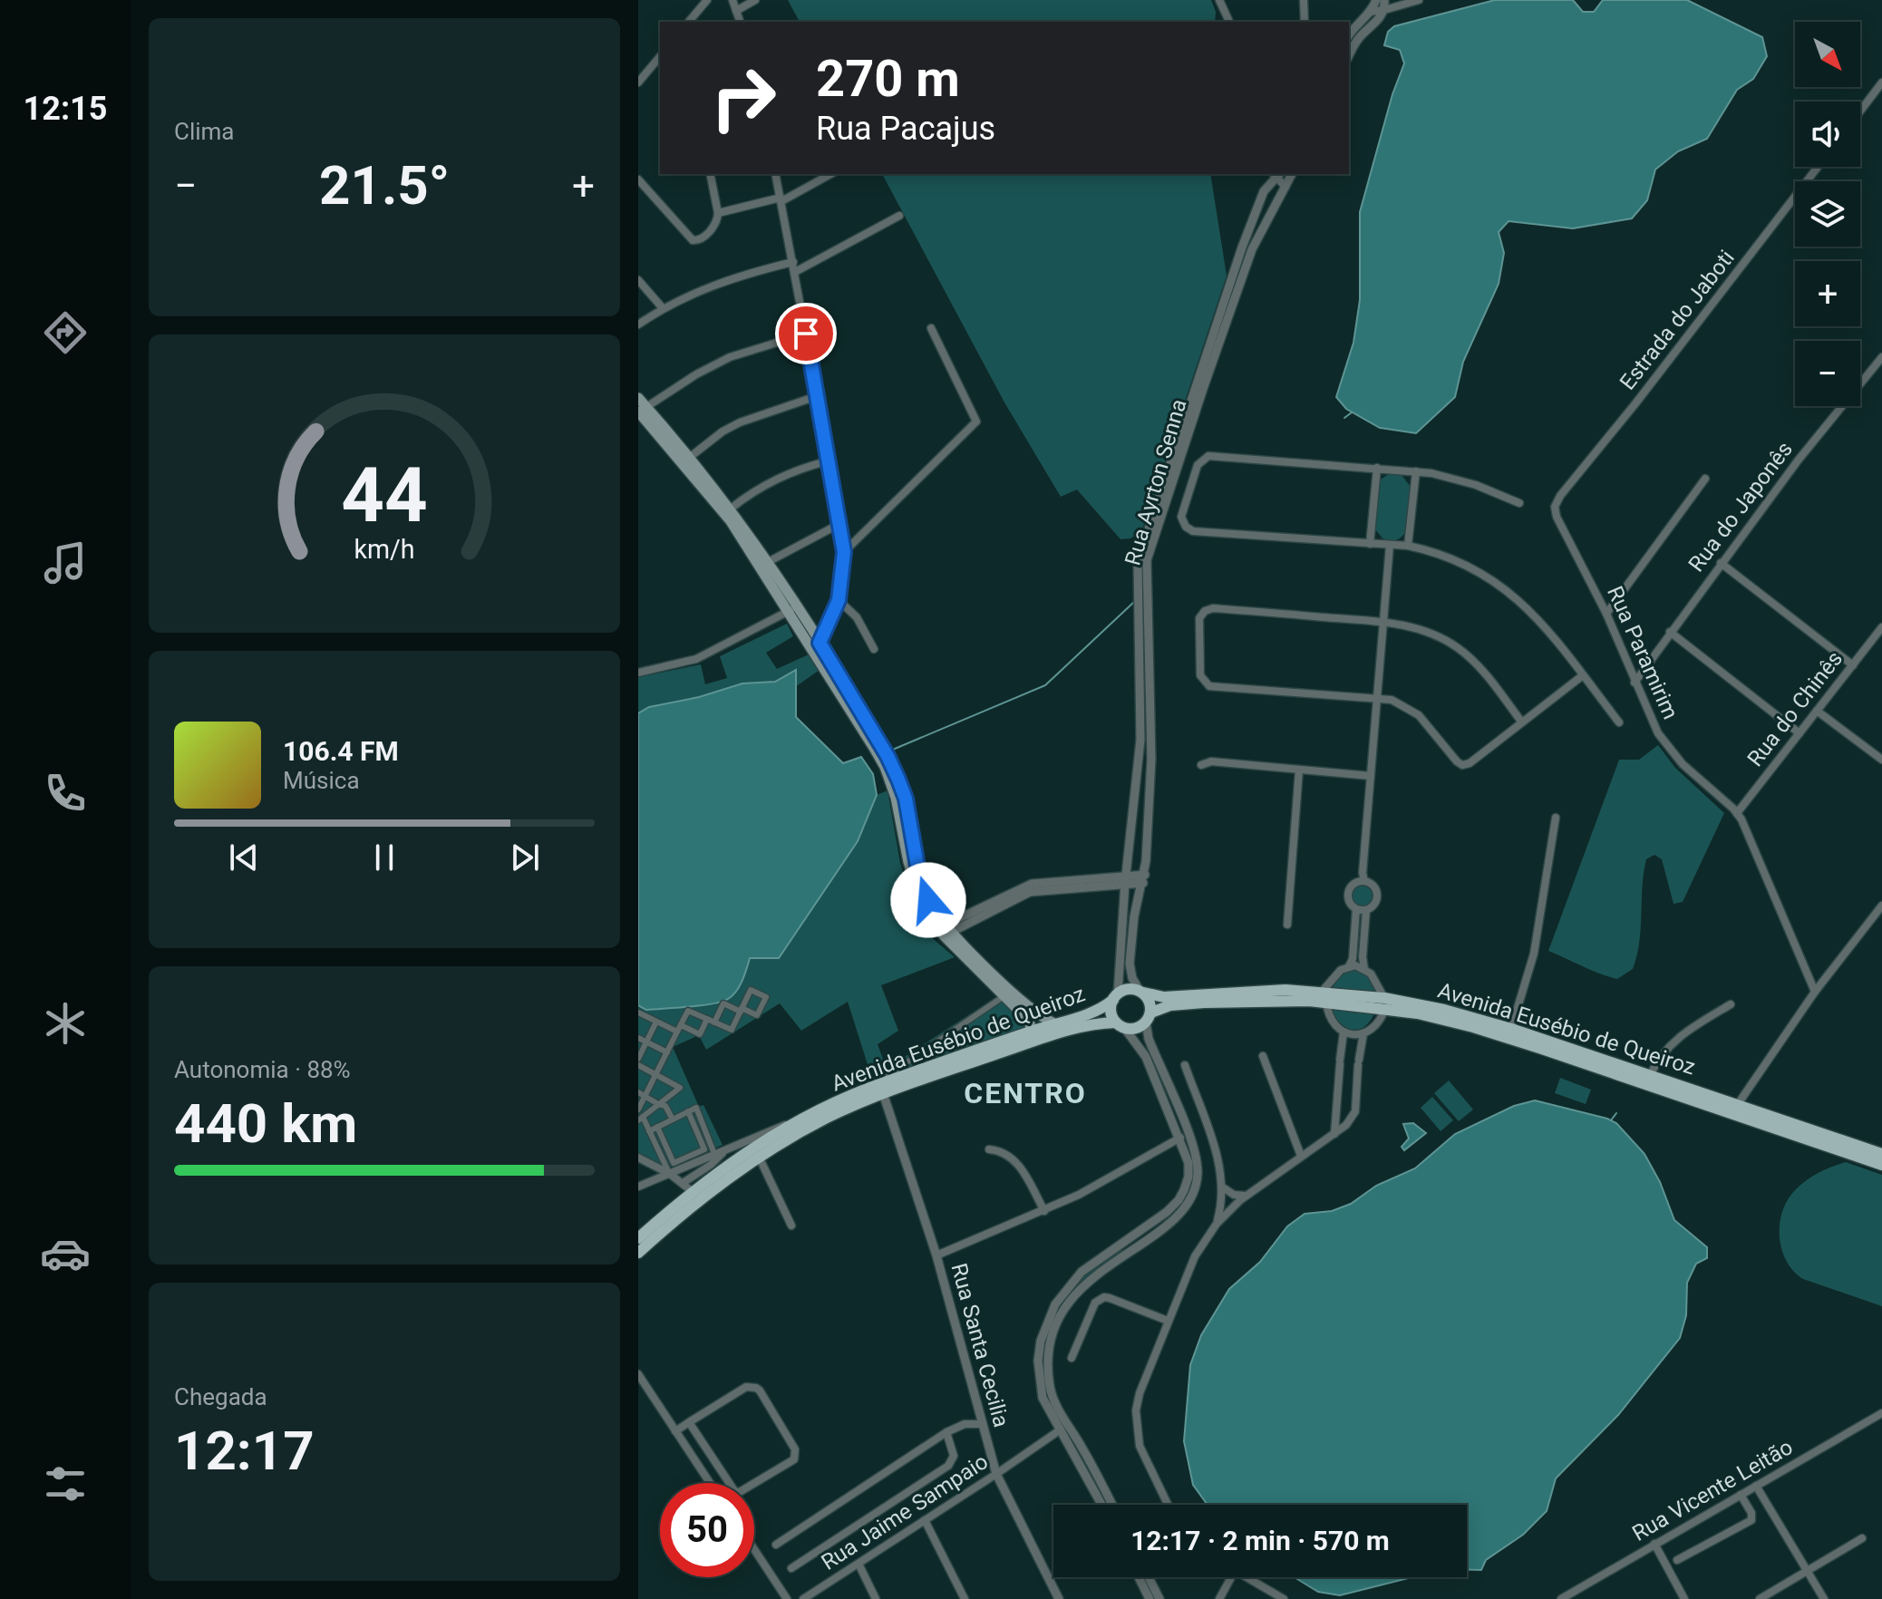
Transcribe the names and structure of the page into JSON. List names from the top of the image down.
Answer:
{
  "streets": {
    "main road": ["Avenida Eusébio de Queiroz"],
    "street": [
      "Estrada do Jaboti",
      "Rua Ayrton Senna",
      "Rua do Japonês",
      "Rua Paramirim",
      "Rua do Chinês",
      "Rua Santa Cecilia",
      "Rua Vicente Leitão",
      "Rua Jaime Sampaio"
    ]
  },
  "crossings": [
    ["Estrada do Jaboti", "Rua Paramirim"],
    ["Rua Ayrton Senna", "Avenida Eusébio de Queiroz"],
    ["Rua do Japonês", "Rua Paramirim"],
    ["Rua Paramirim", "Rua do Chinês"],
    ["Avenida Eusébio de Queiroz", "Rua Santa Cecilia"],
    ["Rua Santa Cecilia", "Rua Jaime Sampaio"]
  ],
  "districts": ["CENTRO"],
  "north": "bottom right",
  "page": {
    "tabs": "12:15",
    "tile": [
      "Clima",
      ["Autonomia · 88%", "440 km"],
      ["Chegada", "12:17"]
    ],
    "map_buttons": ["+", "−"],
    "turn": ["270 m", "Rua Pacajus"],
    "heat": ["−", "21.5°", "+"],
    "song": ["106.4 FM", "Música"],
    "limit": "50",
    "trip": "12:17 · 2 min · 570 m",
    "gauge": ["44", "km/h"]
  }
}
